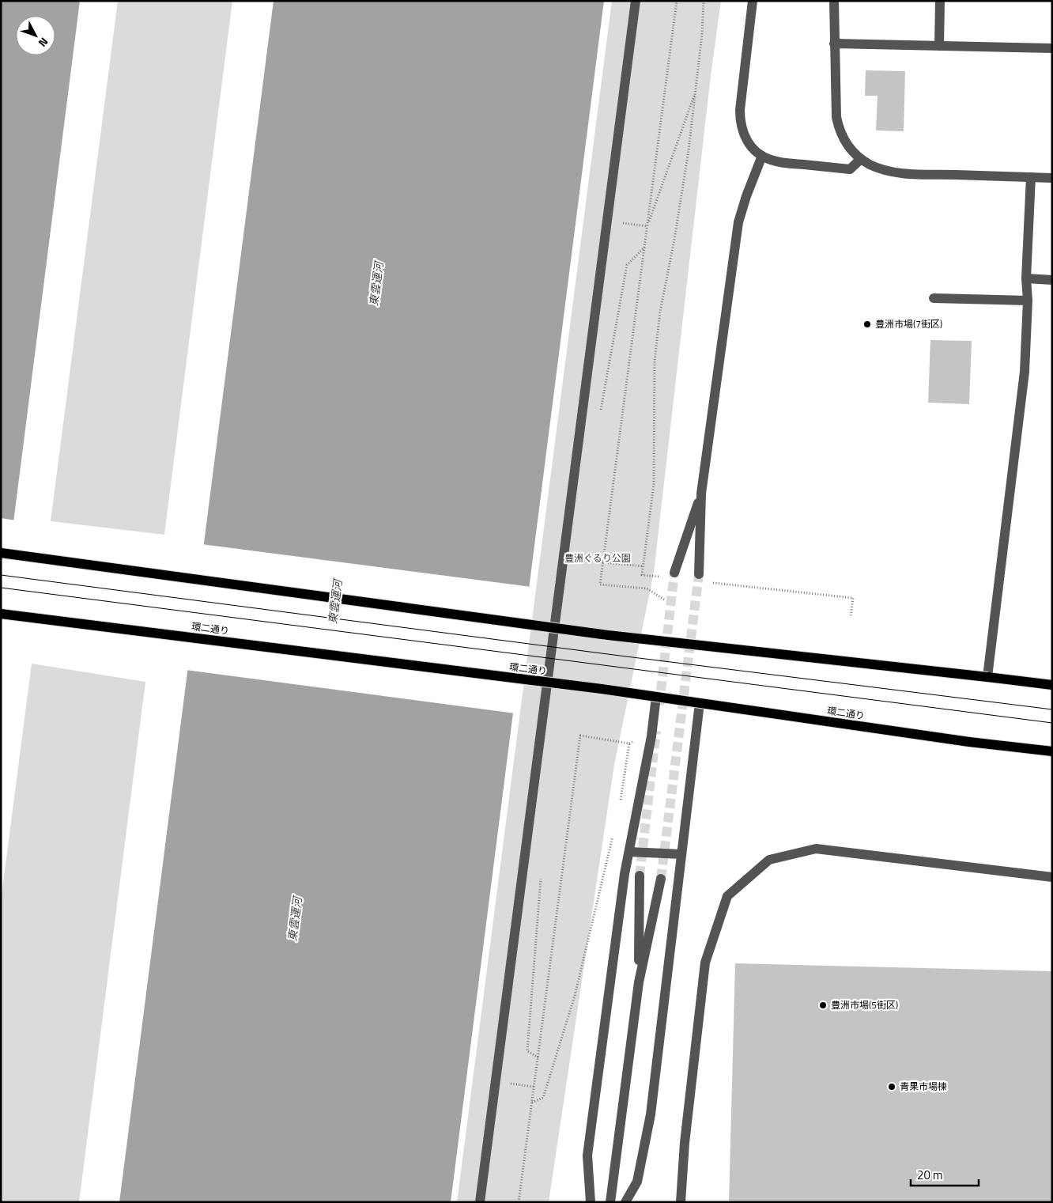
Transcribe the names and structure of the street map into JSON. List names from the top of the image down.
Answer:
{
  "streets": {
    "main road": ["環二通り"]
  },
  "water": ["東雲運河"],
  "parks": ["豊洲ぐるり公園"],
  "places": ["豊洲市場(7街区)", "豊洲市場(5街区)", "青果市場棟"],
  "scale_bar": "20 m",
  "north": "bottom right"
}
